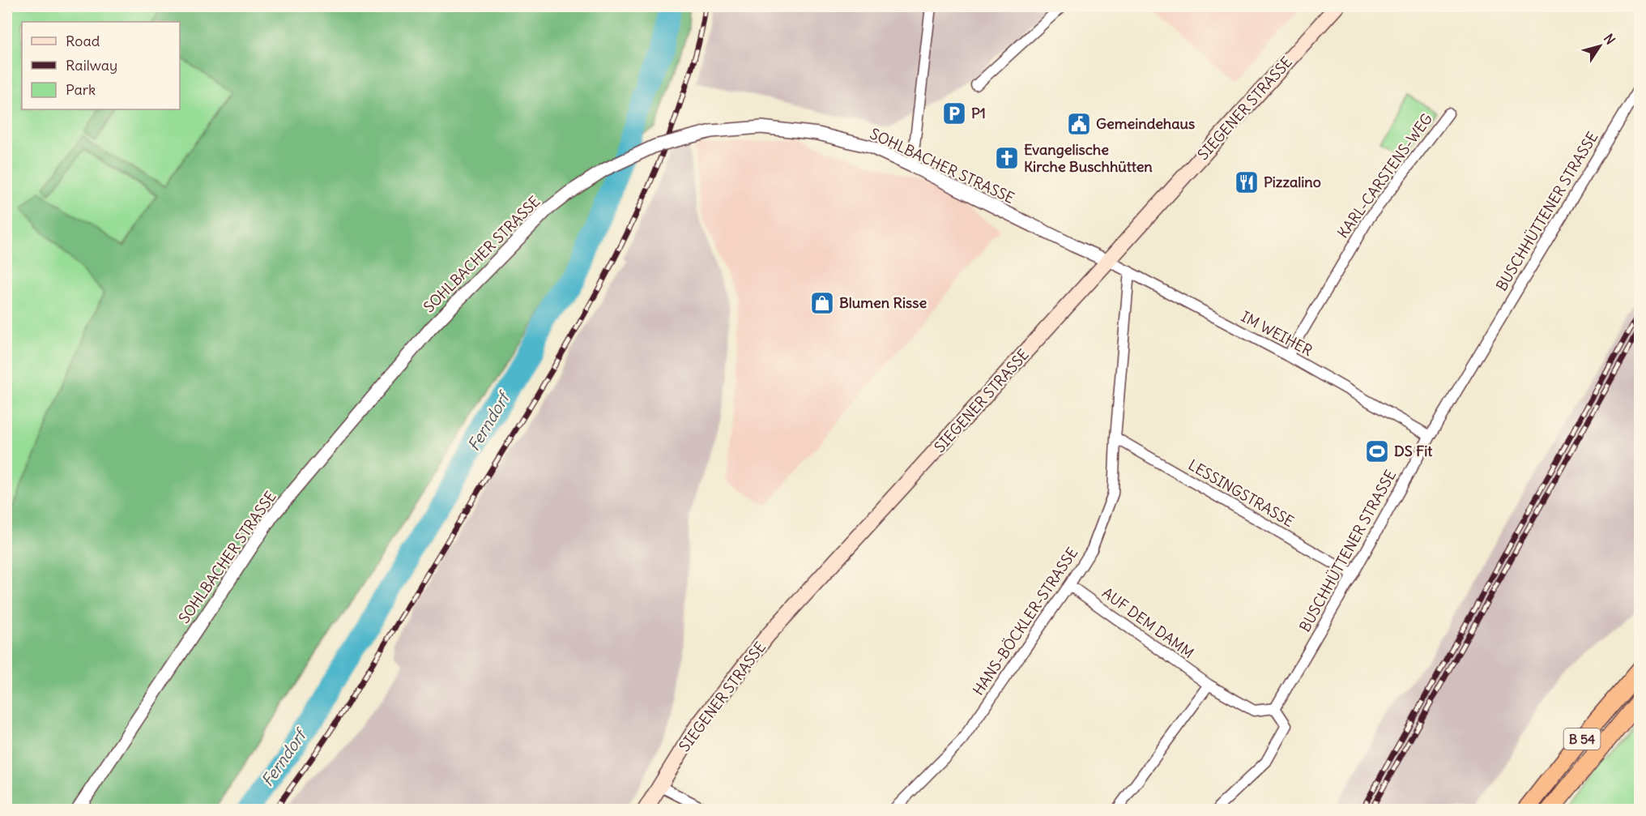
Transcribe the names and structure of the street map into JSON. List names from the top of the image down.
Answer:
{
  "streets": {
    "highway": ["B 54"],
    "main road": ["SIEGENER STRASSE"],
    "street": [
      "SOHLBACHER STRASSE",
      "KARL-CARSTENS-WEG",
      "BUSCHHÜTTENER STRASSE",
      "IM WEIHER",
      "LESSINGSTRASSE",
      "HANS-BÖCKLER-STRASSE",
      "AUF DEM DAMM"
    ]
  },
  "crossings": [
    ["SIEGENER STRASSE", "SOHLBACHER STRASSE"],
    ["SIEGENER STRASSE", "IM WEIHER"],
    ["SOHLBACHER STRASSE", "IM WEIHER"],
    ["KARL-CARSTENS-WEG", "IM WEIHER"],
    ["BUSCHHÜTTENER STRASSE", "IM WEIHER"],
    ["BUSCHHÜTTENER STRASSE", "LESSINGSTRASSE"],
    ["IM WEIHER", "HANS-BÖCKLER-STRASSE"],
    ["LESSINGSTRASSE", "HANS-BÖCKLER-STRASSE"],
    ["HANS-BÖCKLER-STRASSE", "AUF DEM DAMM"]
  ],
  "water": ["Ferndorf"],
  "places": {
    "parking": ["P1"],
    "public building": ["Gemeindehaus"],
    "church": ["Evangelische Kirche Buschhütten"],
    "restaurant": ["Pizzalino"],
    "shop": ["Blumen Risse"],
    "sports": ["DS Fit"]
  },
  "legend": ["Road", "Railway", "Park"],
  "north": "top right"
}
